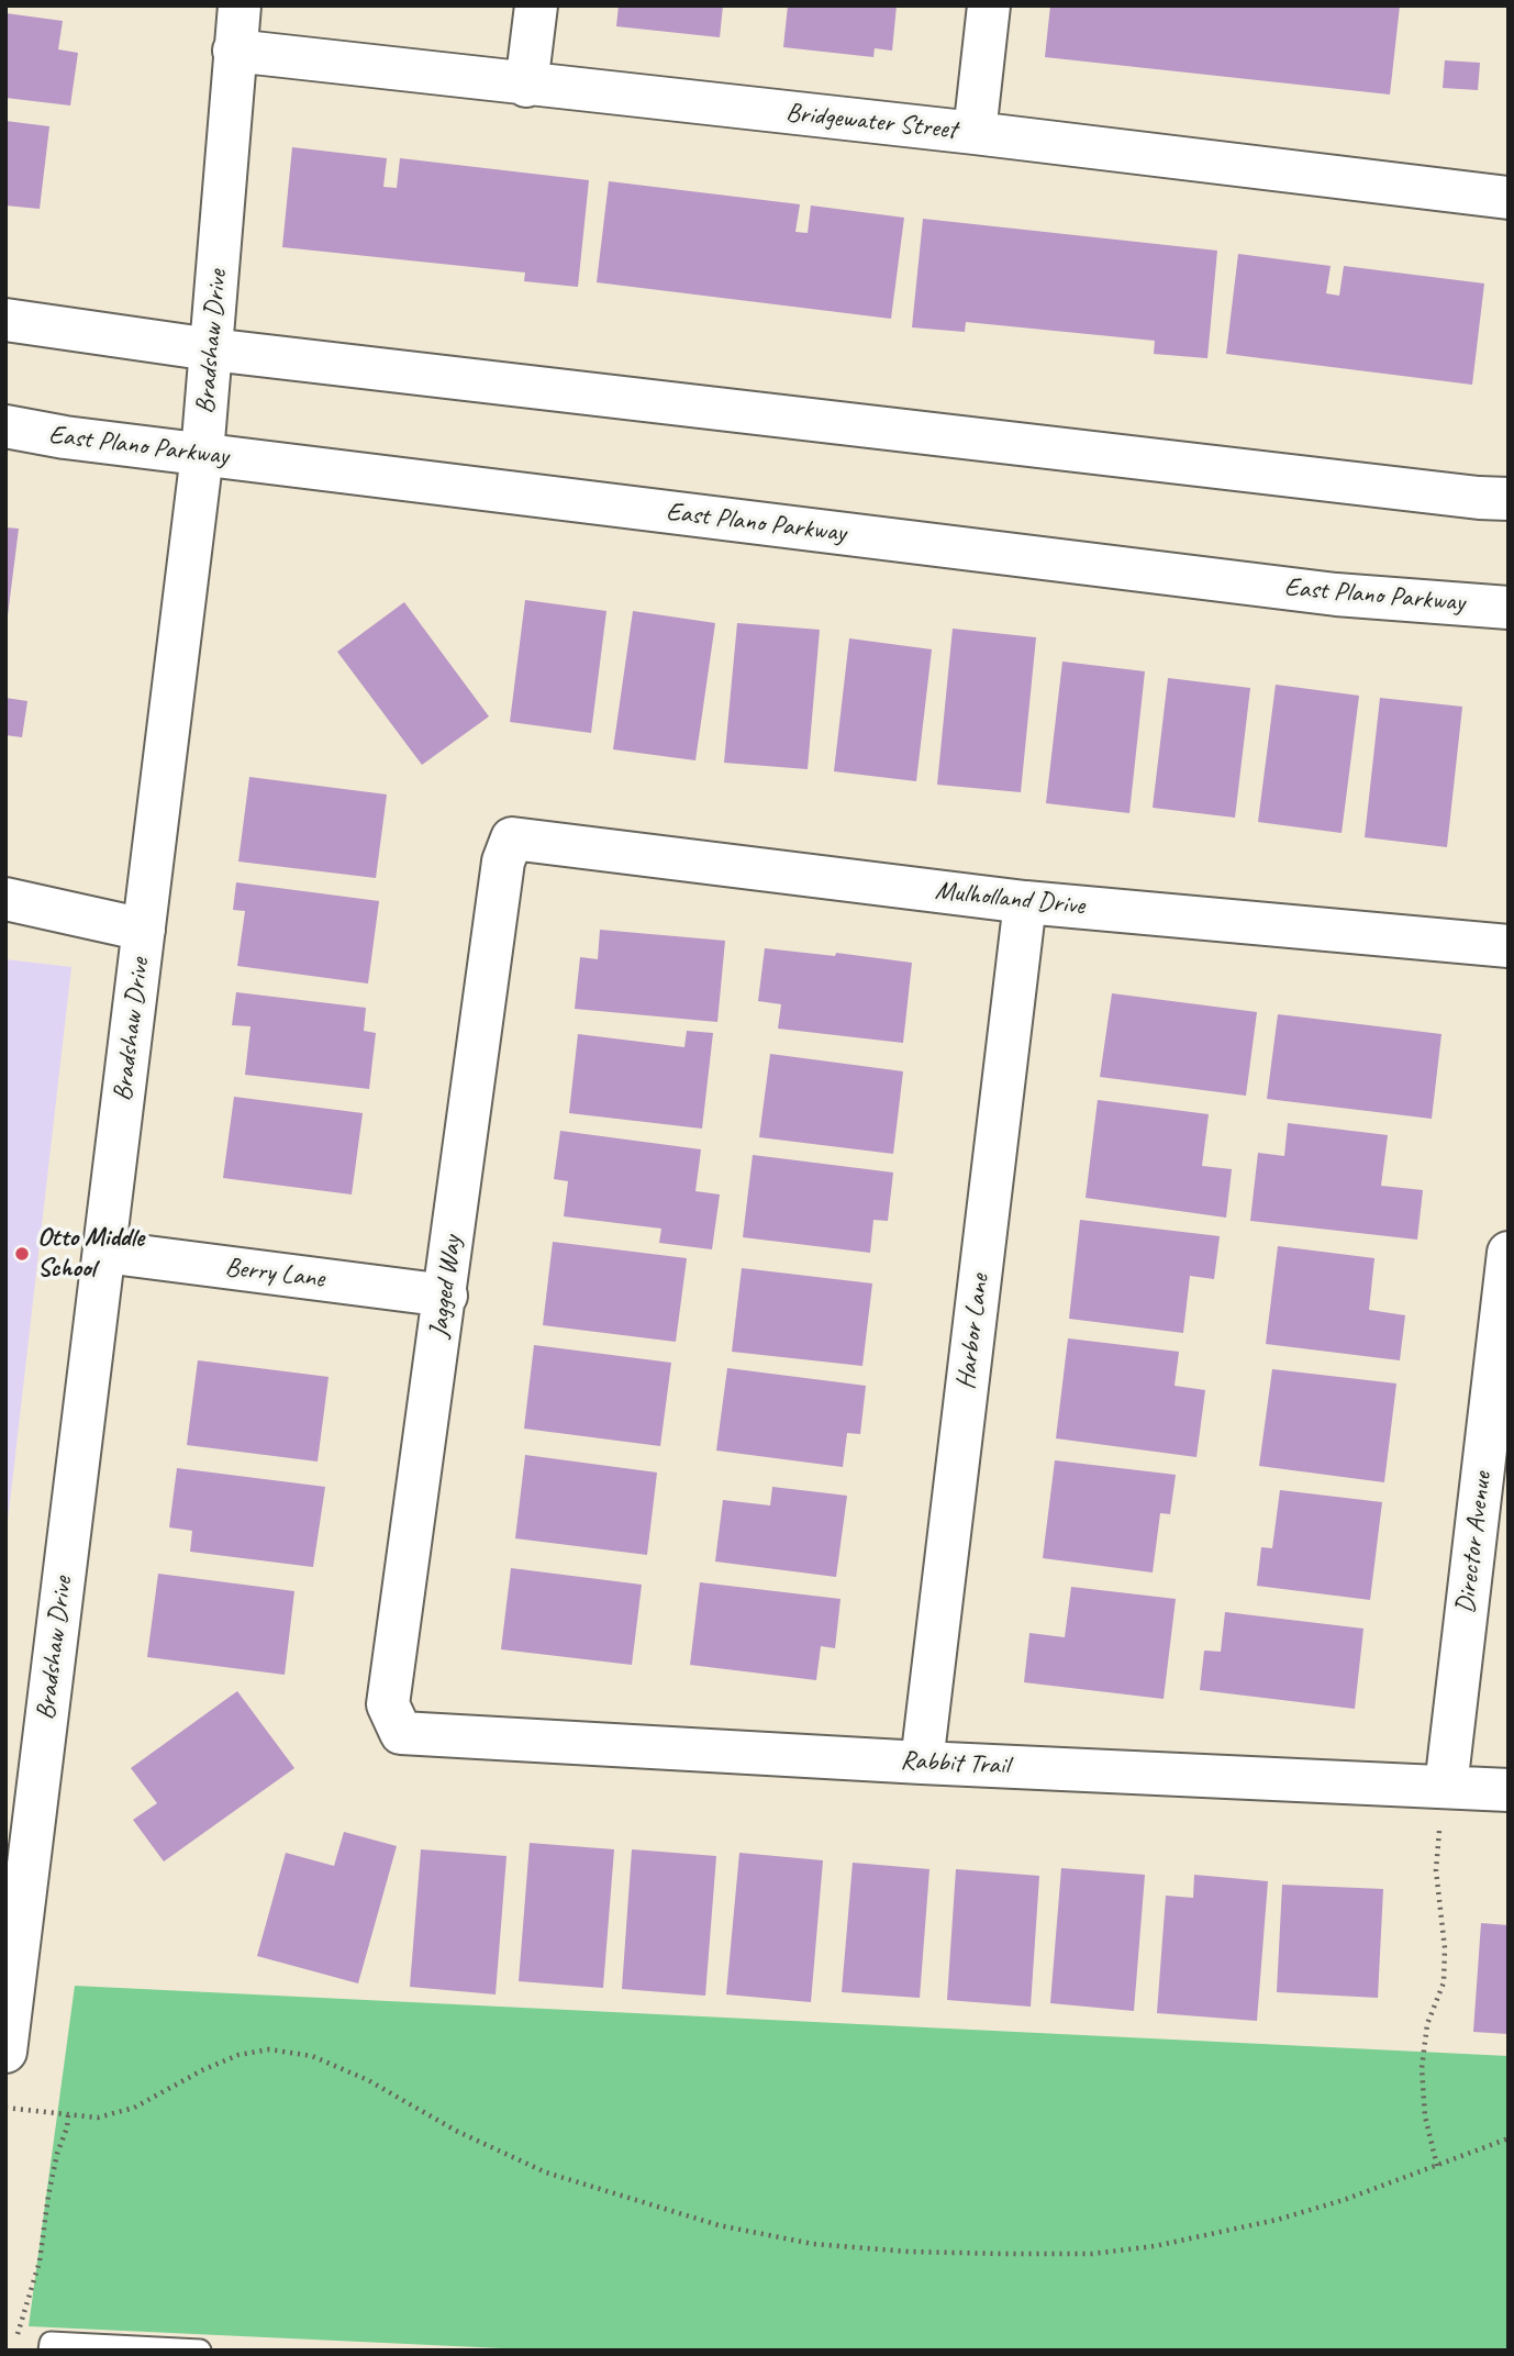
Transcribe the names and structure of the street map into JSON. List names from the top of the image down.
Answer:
{
  "streets": {
    "street": [
      "Bridgewater Street",
      "Bradshaw Drive",
      "East Plano Parkway",
      "Mulholland Drive",
      "Berry Lane",
      "Jagged Way",
      "Harbor Lane",
      "Director Avenue",
      "Rabbit Trail"
    ]
  },
  "crossings": [
    ["Bridgewater Street", "Bradshaw Drive"],
    ["Bradshaw Drive", "East Plano Parkway"],
    ["Bradshaw Drive", "Berry Lane"],
    ["Mulholland Drive", "Jagged Way"],
    ["Mulholland Drive", "Harbor Lane"],
    ["Berry Lane", "Jagged Way"],
    ["Jagged Way", "Rabbit Trail"],
    ["Harbor Lane", "Rabbit Trail"],
    ["Director Avenue", "Rabbit Trail"]
  ],
  "places": ["Otto Middle School"]
}
